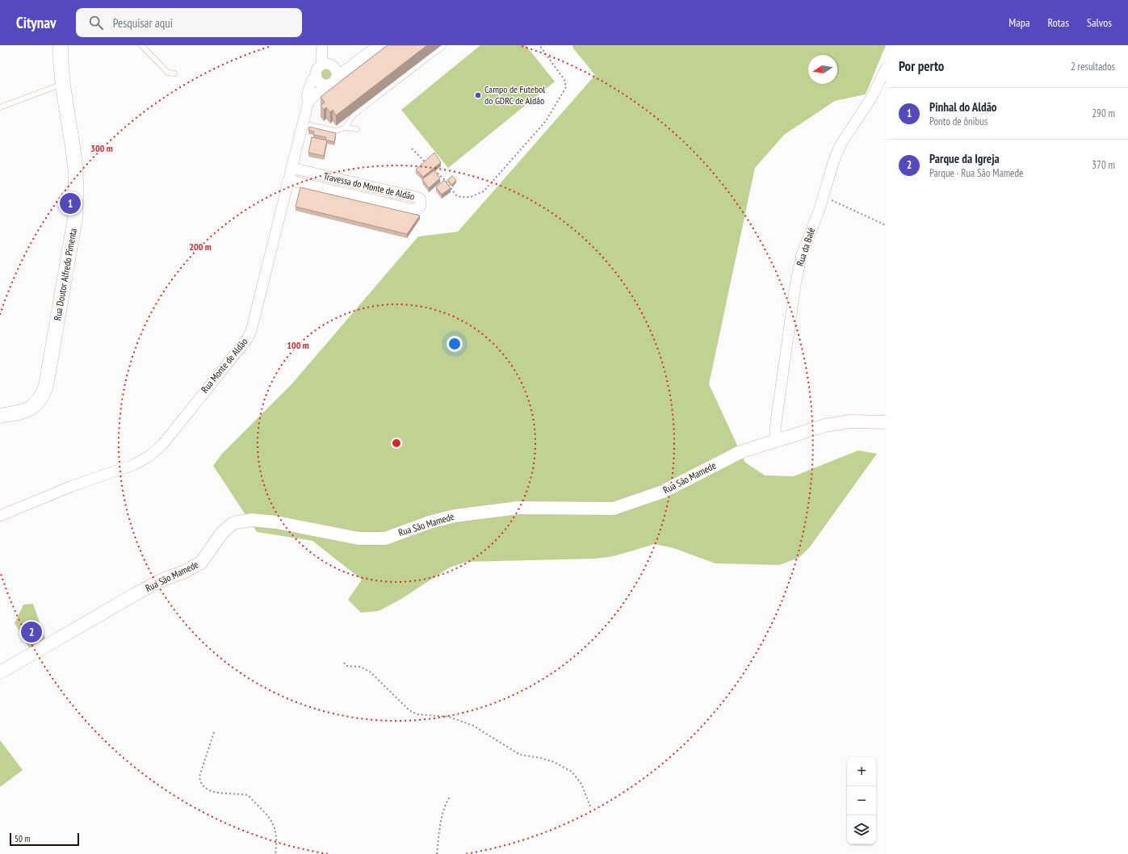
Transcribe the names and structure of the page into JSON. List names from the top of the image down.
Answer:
{
  "streets": {
    "main road": ["Rua Doutor Alfredo Pimenta"],
    "street": [
      "Travessa do Monte de Aldão",
      "Rua da Balé",
      "Rua Monte de Aldão",
      "Rua São Mamede"
    ]
  },
  "crossings": [
    ["Travessa do Monte de Aldão", "Rua Monte de Aldão"],
    ["Rua da Balé", "Rua São Mamede"]
  ],
  "places": ["Campo de Futebol do GDRC de Aldão"],
  "scale_bar": "50 m",
  "north": "left",
  "page": {
    "header": "Citynav",
    "search": "Pesquisar aqui",
    "nav": ["Mapa", "Rotas", "Salvos"],
    "heading": ["Por perto", "2 resultados"],
    "list": [
      {
        "mark": "1",
        "name": "Pinhal do Aldão",
        "note": "Ponto de ônibus",
        "value": "290 m"
      },
      {
        "mark": "2",
        "name": "Parque da Igreja",
        "note": "Parque · Rua São Mamede",
        "value": "370 m"
      }
    ],
    "pins": ["1", "2"],
    "map_buttons": ["+", "−"],
    "scale": "50 m"
  },
  "rings": ["300 m", "200 m", "100 m"]
}
